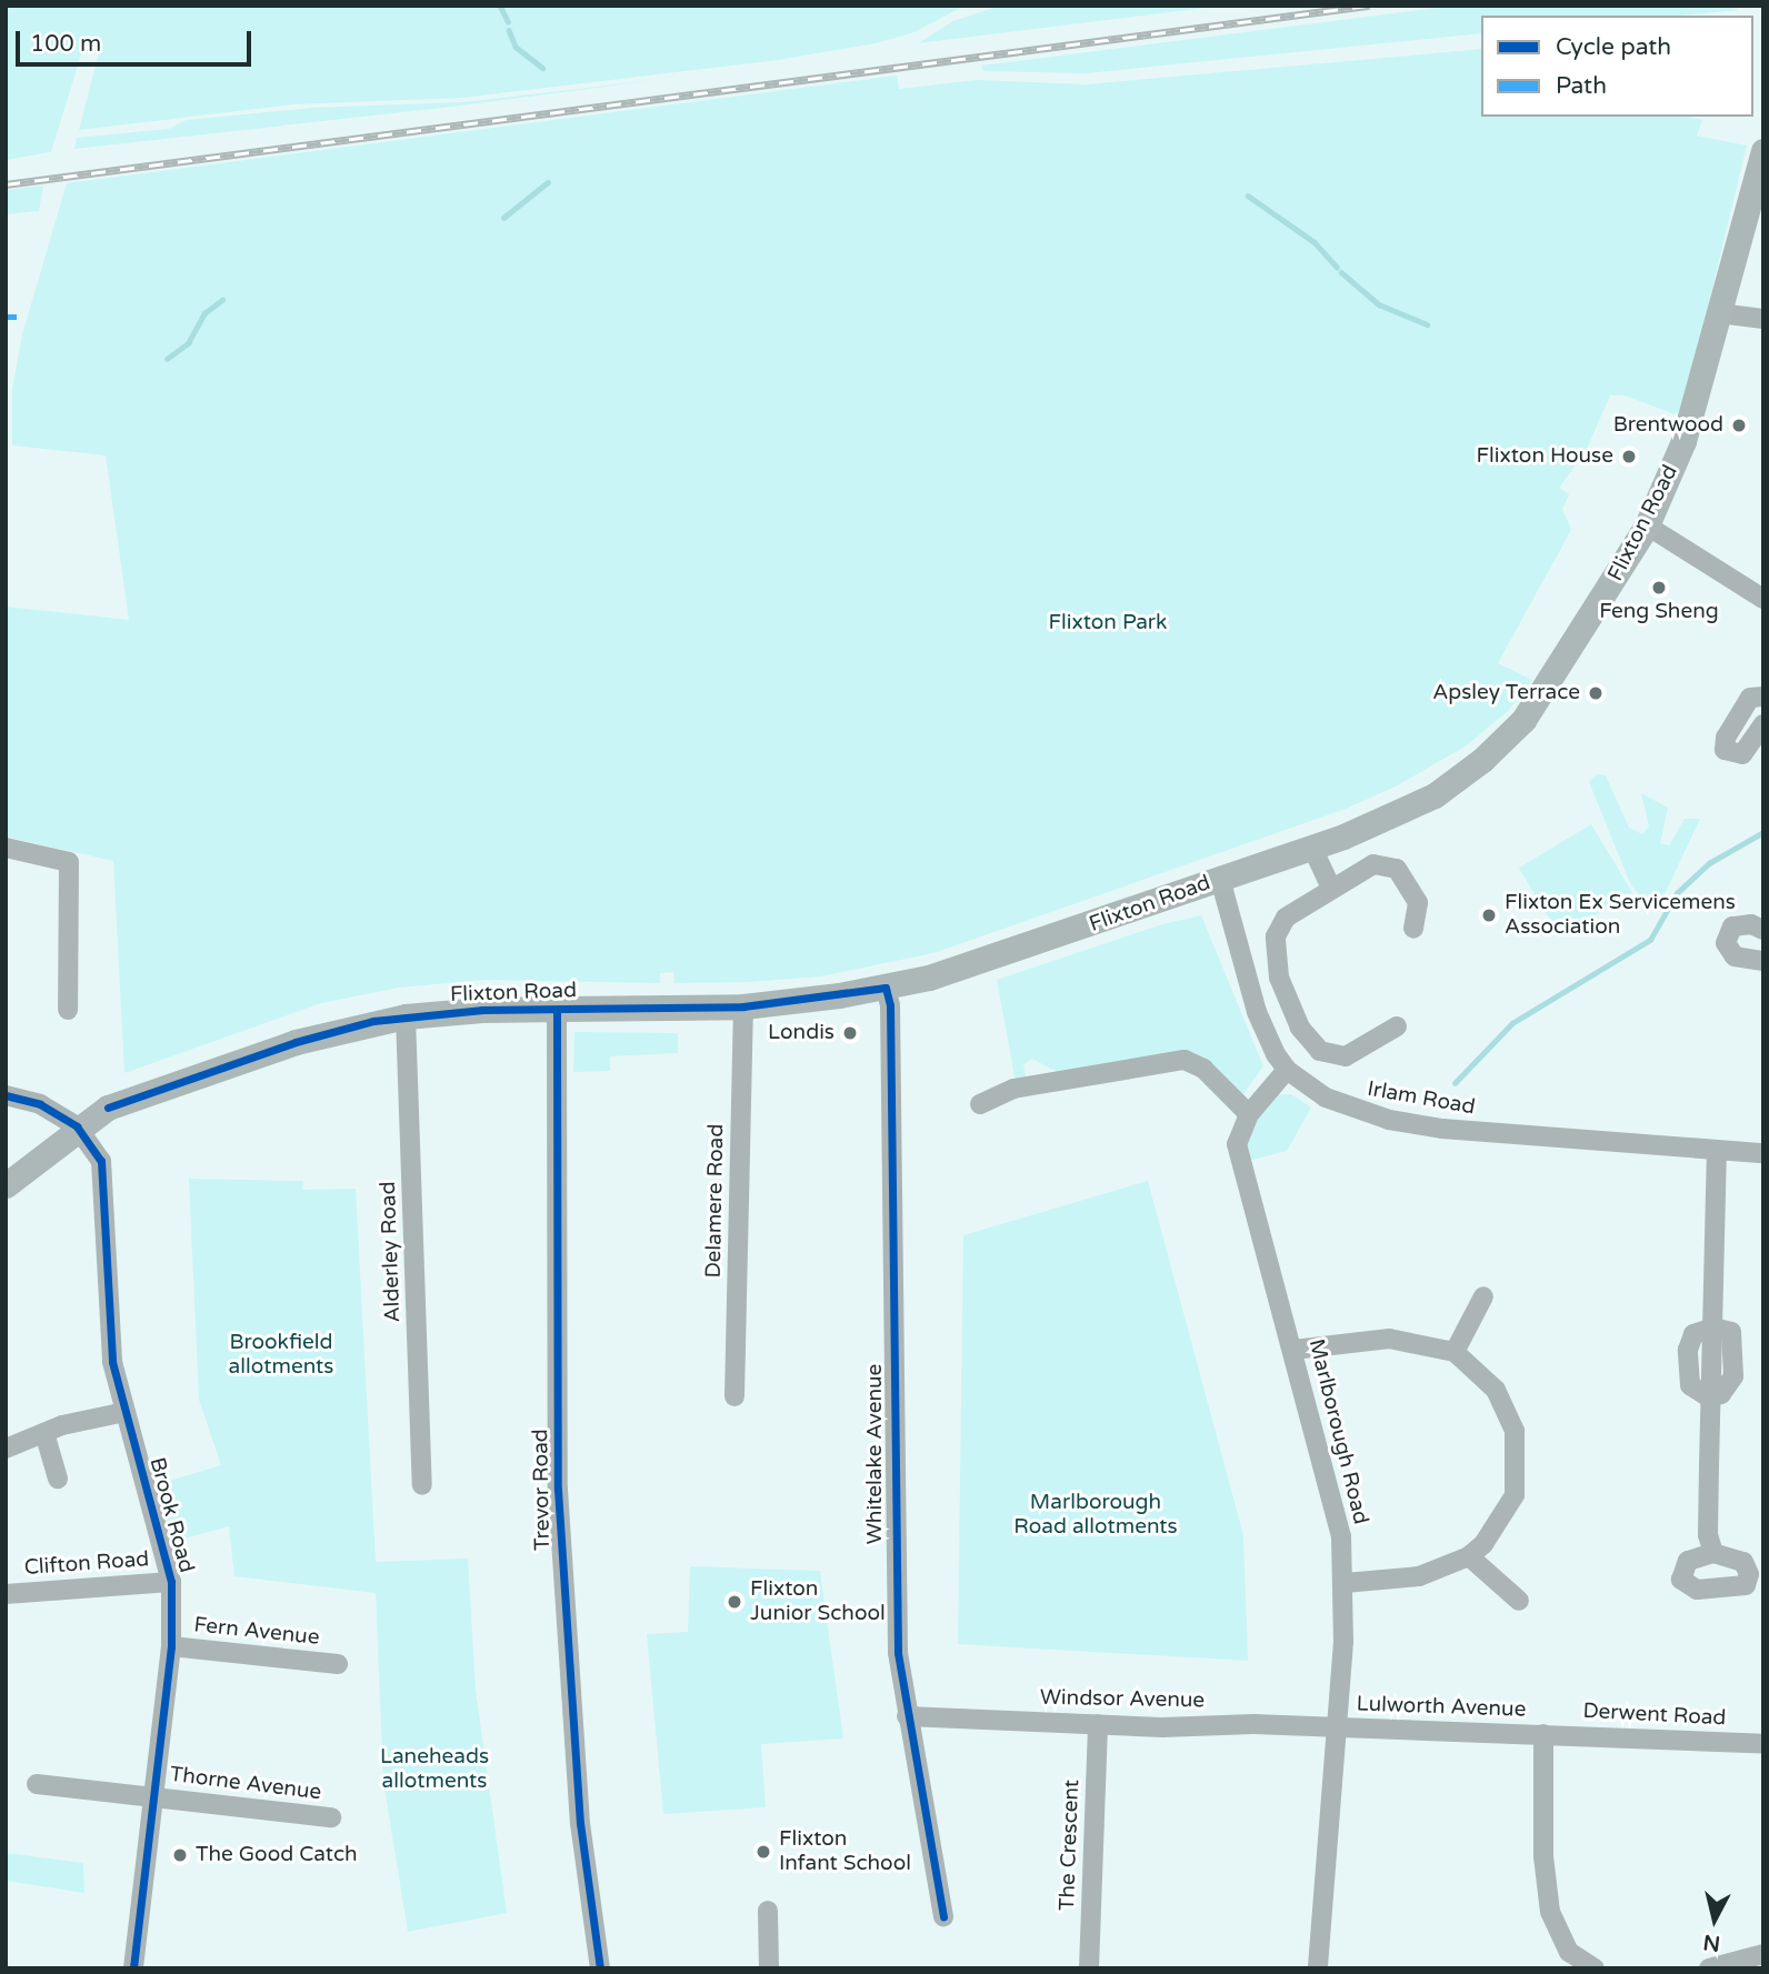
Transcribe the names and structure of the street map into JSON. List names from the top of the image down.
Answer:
{
  "streets": {
    "main road": ["Flixton Road"],
    "street": [
      "Irlam Road",
      "Delamere Road",
      "Alderley Road",
      "Marlborough Road",
      "Whitelake Avenue",
      "Trevor Road",
      "Brook Road",
      "Clifton Road",
      "Fern Avenue",
      "Windsor Avenue",
      "Lulworth Avenue",
      "Derwent Road",
      "Thorne Avenue",
      "The Crescent"
    ]
  },
  "crossings": [
    ["Flixton Road", "Irlam Road"],
    ["Flixton Road", "Delamere Road"],
    ["Flixton Road", "Alderley Road"],
    ["Flixton Road", "Whitelake Avenue"],
    ["Flixton Road", "Trevor Road"],
    ["Flixton Road", "Brook Road"],
    ["Irlam Road", "Marlborough Road"],
    ["Marlborough Road", "Windsor Avenue"],
    ["Marlborough Road", "Lulworth Avenue"],
    ["Whitelake Avenue", "Windsor Avenue"],
    ["Brook Road", "Clifton Road"],
    ["Brook Road", "Fern Avenue"],
    ["Brook Road", "Thorne Avenue"],
    ["Windsor Avenue", "Lulworth Avenue"],
    ["Windsor Avenue", "The Crescent"],
    ["Lulworth Avenue", "Derwent Road"]
  ],
  "parks": [
    "Flixton Park",
    "Brookfield allotments",
    "Marlborough Road allotments",
    "Laneheads allotments"
  ],
  "places": [
    "Brentwood",
    "Flixton House",
    "Feng Sheng",
    "Apsley Terrace",
    "Flixton Ex Servicemens Association",
    "Londis",
    "Flixton Junior School",
    "Flixton Infant School",
    "The Good Catch"
  ],
  "legend": ["Cycle path", "Path"],
  "scale_bar": "100 m",
  "north": "bottom"
}
